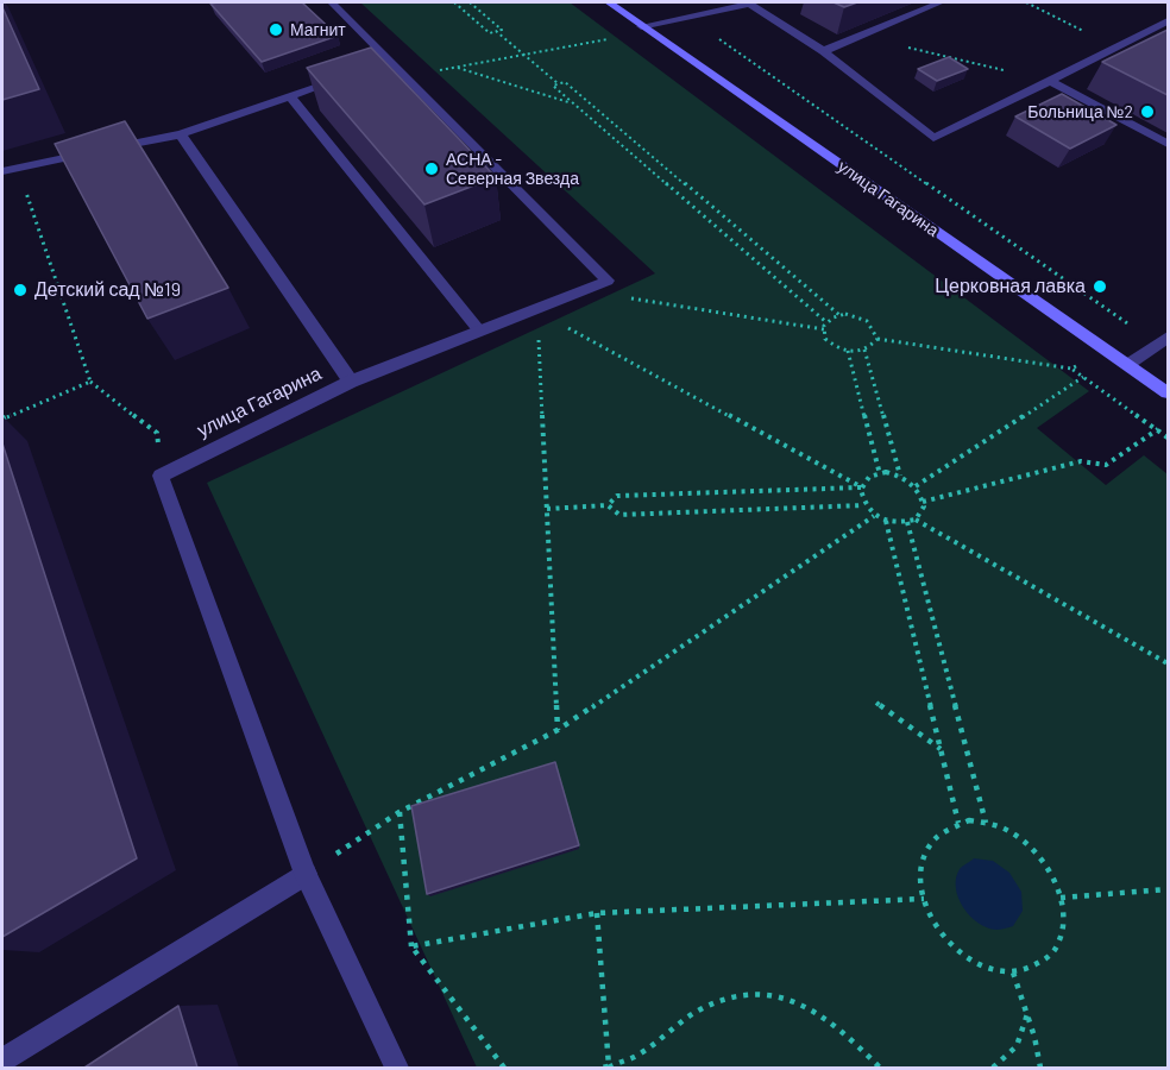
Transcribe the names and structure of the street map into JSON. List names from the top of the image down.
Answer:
{
  "streets": {
    "main road": ["улица Гагарина"]
  },
  "places": [
    "Магнит",
    "Больница №2",
    "АСНА - Северная Звезда",
    "Церковная лавка",
    "Детский сад №19"
  ]
}
